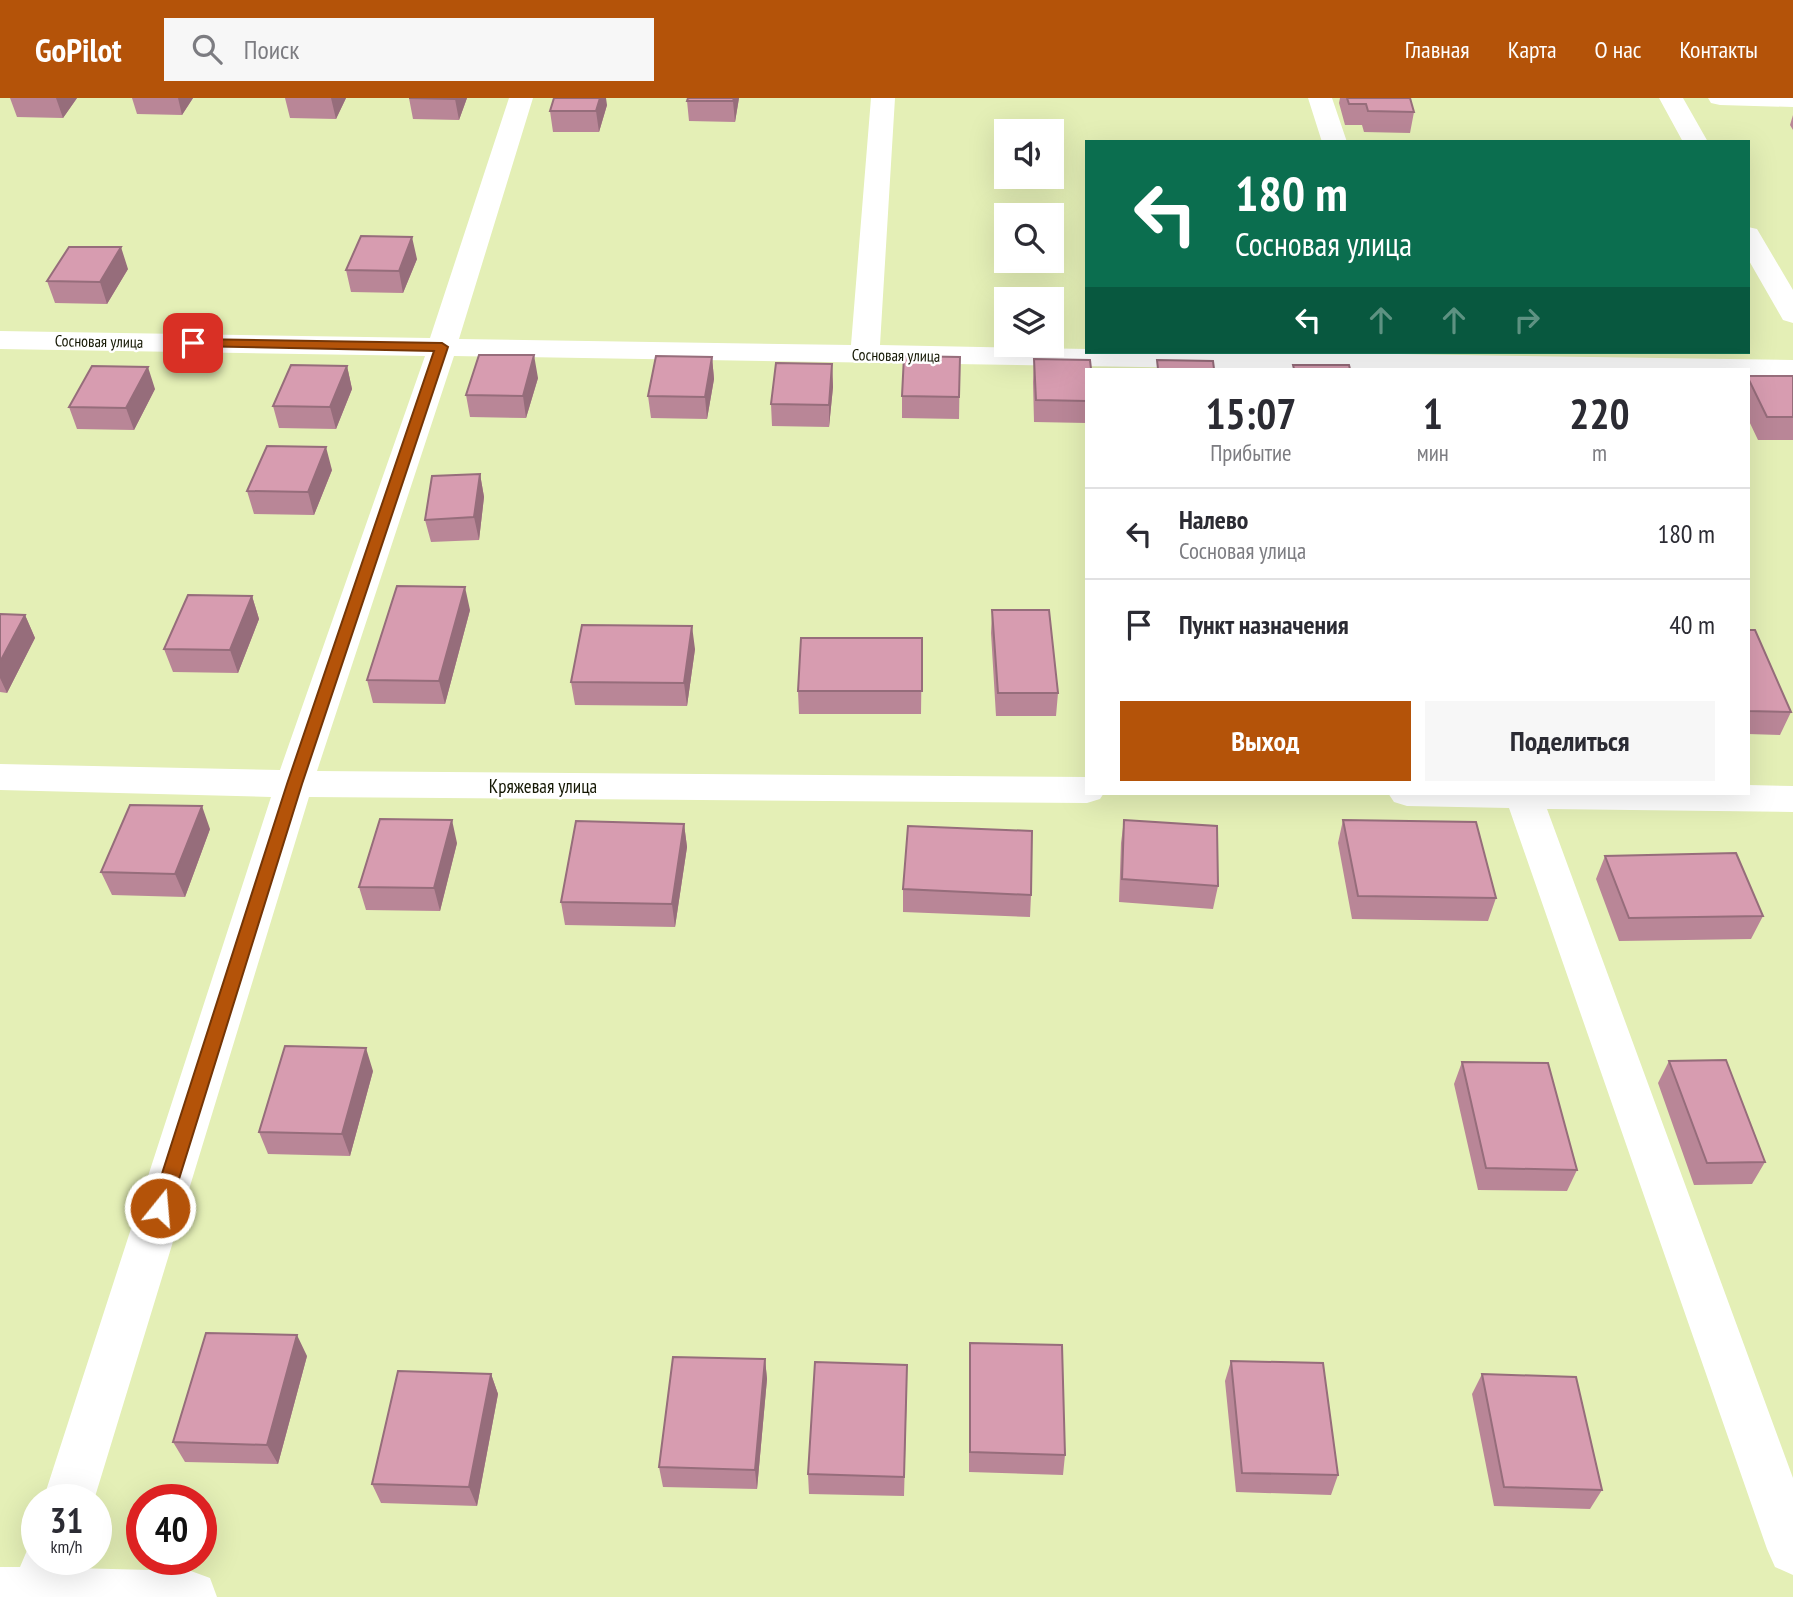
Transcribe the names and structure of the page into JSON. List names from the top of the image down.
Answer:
{
  "streets": {
    "street": ["Сосновая улица", "Кряжевая улица"]
  },
  "page": {
    "header": "GoPilot",
    "search": "Поиск",
    "nav": [
      "Главная",
      "Карта",
      "О нас",
      "Контакты"
    ],
    "turn": ["180 m", "Сосновая улица"],
    "eta": [
      "15:07",
      "Прибытие",
      "1",
      "мин",
      "220",
      "m"
    ],
    "list": [
      {
        "name": "Налево",
        "note": "Сосновая улица",
        "value": "180 m"
      },
      {
        "name": "Пункт назначения",
        "value": "40 m"
      }
    ],
    "buttons": ["Выход", "Поделиться"],
    "speed": "31 km/h",
    "limit": "40"
  }
}
